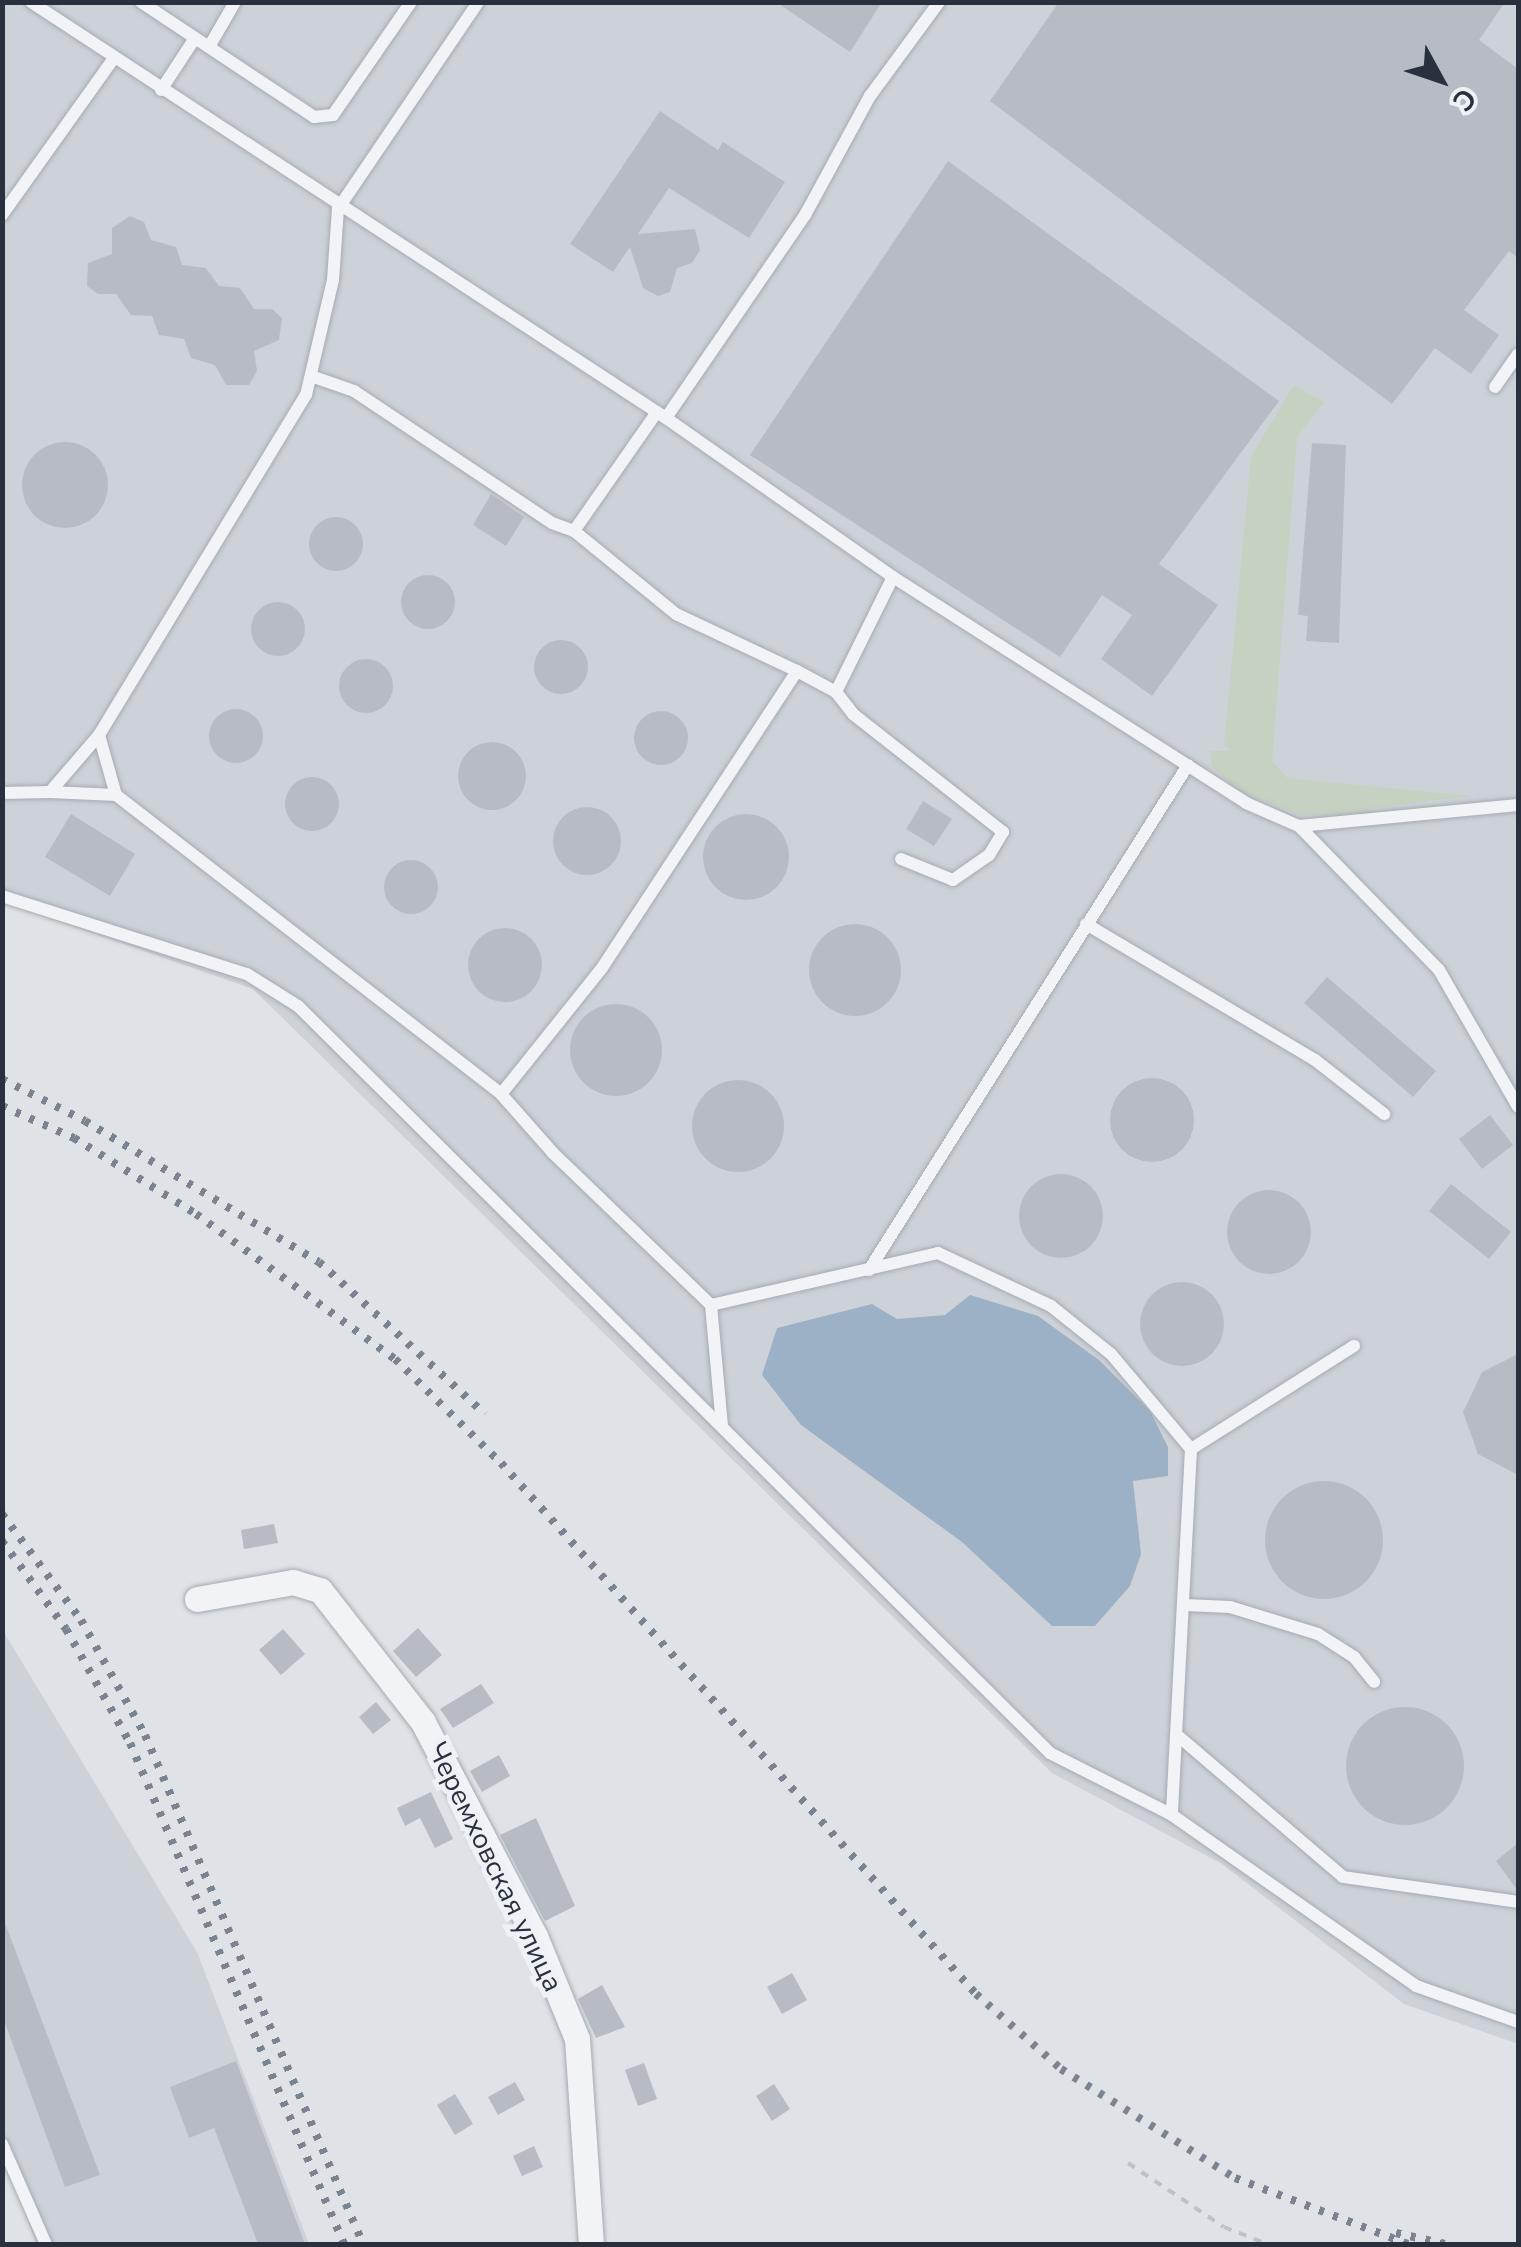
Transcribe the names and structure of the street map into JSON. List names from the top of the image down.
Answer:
{
  "streets": {
    "street": ["Черемховская улица"]
  },
  "north": "bottom right"
}
